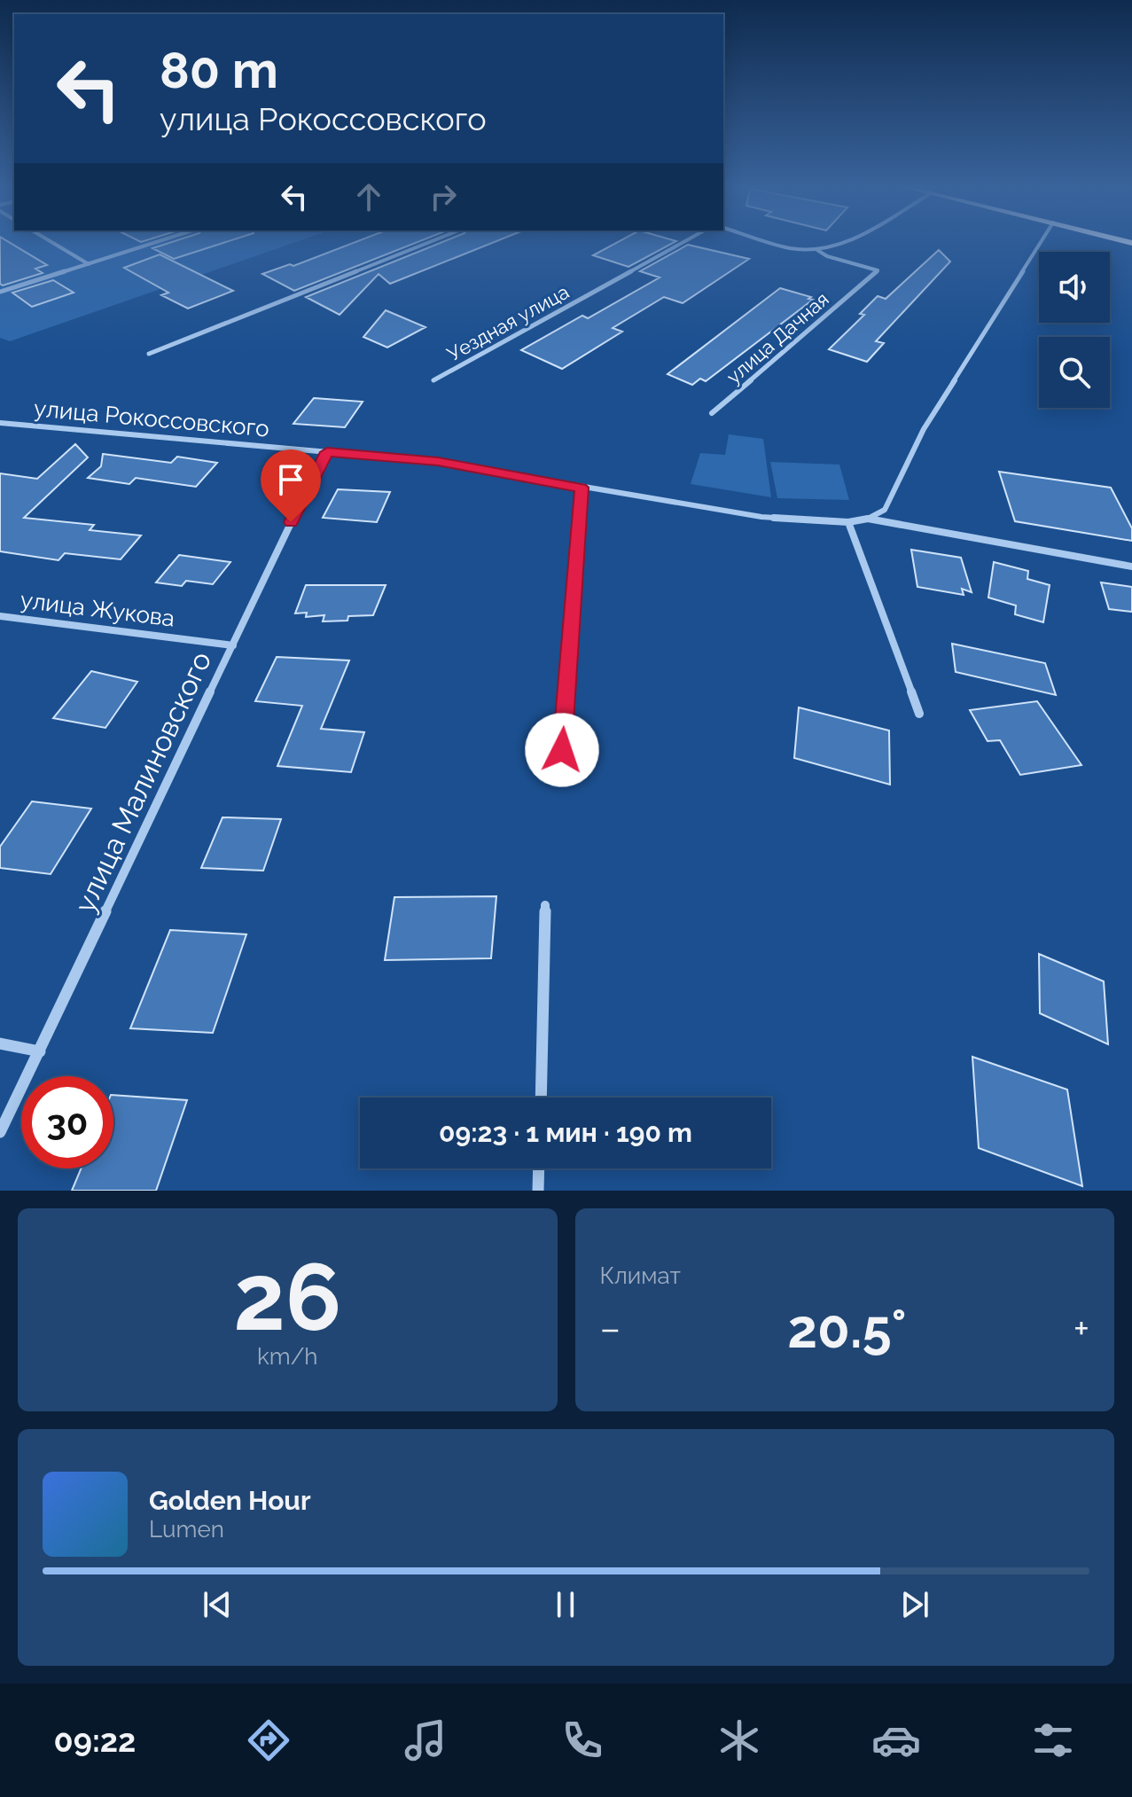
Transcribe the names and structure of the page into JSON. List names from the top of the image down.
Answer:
{
  "streets": {
    "street": [
      "Уездная улица",
      "улица Дачная",
      "улица Рокоссовского",
      "улица Жукова",
      "улица Малиновского"
    ]
  },
  "crossings": [
    ["улица Рокоссовского", "улица Малиновского"],
    ["улица Жукова", "улица Малиновского"]
  ],
  "page": {
    "turn": ["80 m", "улица Рокоссовского"],
    "limit": "30",
    "trip": "09:23 · 1 мин · 190 m",
    "tile": [
      ["26", "km/h"],
      "Климат"
    ],
    "heat": ["−", "20.5°", "+"],
    "song": ["Golden Hour", "Lumen"],
    "tabs": "09:22"
  }
}
